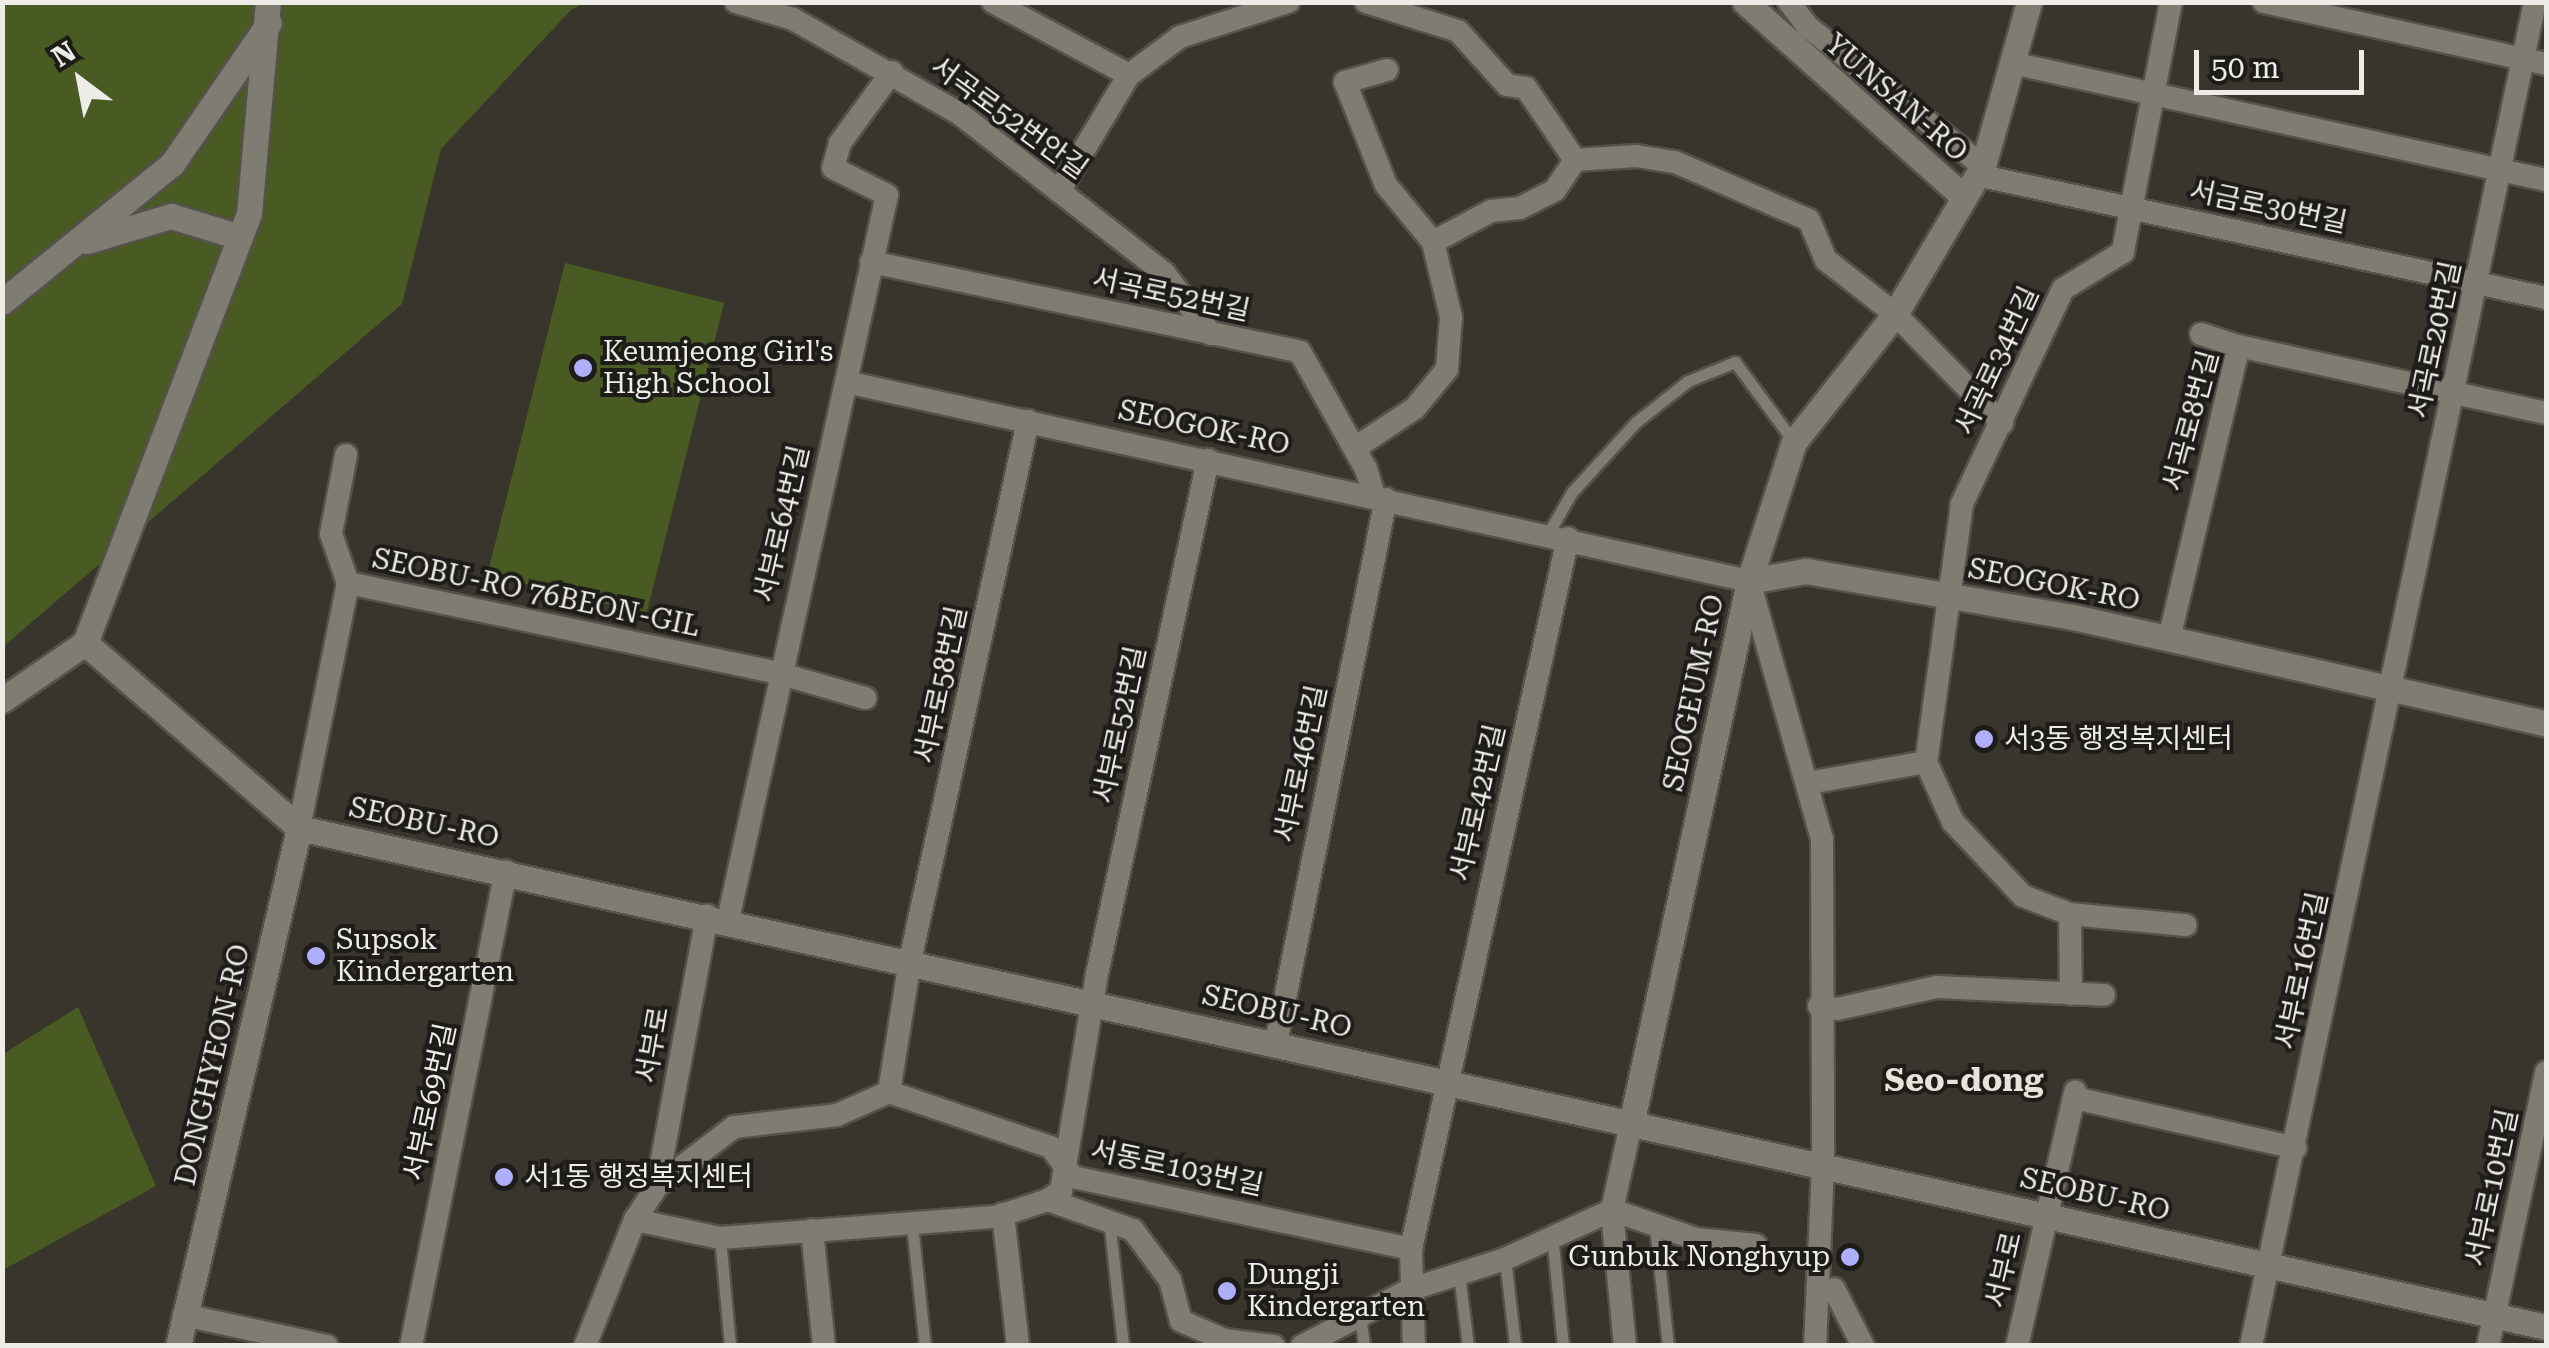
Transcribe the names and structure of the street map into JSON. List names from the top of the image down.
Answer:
{
  "streets": {
    "street": [
      "YUNSAN-RO",
      "서곡로52번안길",
      "서금로30번길",
      "서곡로52번길",
      "서곡로20번길",
      "서곡로34번길",
      "서곡로8번길",
      "SEOGOK-RO",
      "서부로64번길",
      "SEOBU-RO 76BEON-GIL",
      "서부로58번길",
      "SEOGEUM-RO",
      "서부로52번길",
      "서부로46번길",
      "서부로42번길",
      "SEOBU-RO",
      "서부로16번길",
      "서부로",
      "DONGHYEON-RO",
      "서부로69번길",
      "서동로103번길",
      "서부로10번길"
    ]
  },
  "crossings": [
    ["YUNSAN-RO", "서금로30번길"],
    ["YUNSAN-RO", "SEOGEUM-RO"],
    ["서곡로52번안길", "서곡로52번길"],
    ["서곡로52번안길", "서부로64번길"],
    ["서금로30번길", "서곡로20번길"],
    ["서금로30번길", "서곡로34번길"],
    ["서금로30번길", "SEOGEUM-RO"],
    ["서곡로52번길", "SEOGOK-RO"],
    ["서곡로52번길", "서부로64번길"],
    ["서곡로52번길", "서부로46번길"],
    ["서곡로20번길", "서곡로8번길"],
    ["서곡로20번길", "SEOGOK-RO"],
    ["서곡로20번길", "서부로16번길"],
    ["서곡로34번길", "SEOGOK-RO"],
    ["서곡로8번길", "SEOGOK-RO"],
    ["SEOGOK-RO", "서부로64번길"],
    ["SEOGOK-RO", "서부로58번길"],
    ["SEOGOK-RO", "SEOGEUM-RO"],
    ["SEOGOK-RO", "서부로52번길"],
    ["SEOGOK-RO", "서부로46번길"],
    ["SEOGOK-RO", "서부로42번길"],
    ["SEOGOK-RO", "서부로16번길"],
    ["서부로64번길", "SEOBU-RO 76BEON-GIL"],
    ["서부로64번길", "SEOBU-RO"],
    ["서부로64번길", "서부로"],
    ["SEOBU-RO 76BEON-GIL", "SEOBU-RO"],
    ["SEOBU-RO 76BEON-GIL", "DONGHYEON-RO"],
    ["서부로58번길", "SEOBU-RO"],
    ["SEOGEUM-RO", "SEOBU-RO"],
    ["서부로52번길", "SEOBU-RO"],
    ["서부로46번길", "SEOBU-RO"],
    ["서부로42번길", "SEOBU-RO"],
    ["SEOBU-RO", "서부로16번길"],
    ["SEOBU-RO", "서부로"],
    ["SEOBU-RO", "DONGHYEON-RO"],
    ["SEOBU-RO", "서부로69번길"],
    ["SEOBU-RO", "서부로10번길"],
    ["서부로16번길", "서부로"]
  ],
  "districts": ["Seo-dong"],
  "places": [
    "Keumjeong Girl's High School",
    "서3동 행정복지센터",
    "Supsok Kindergarten",
    "서1동 행정복지센터",
    "Gunbuk Nonghyup",
    "Dungji Kindergarten"
  ],
  "scale_bar": "50 m",
  "north": "top left"
}
